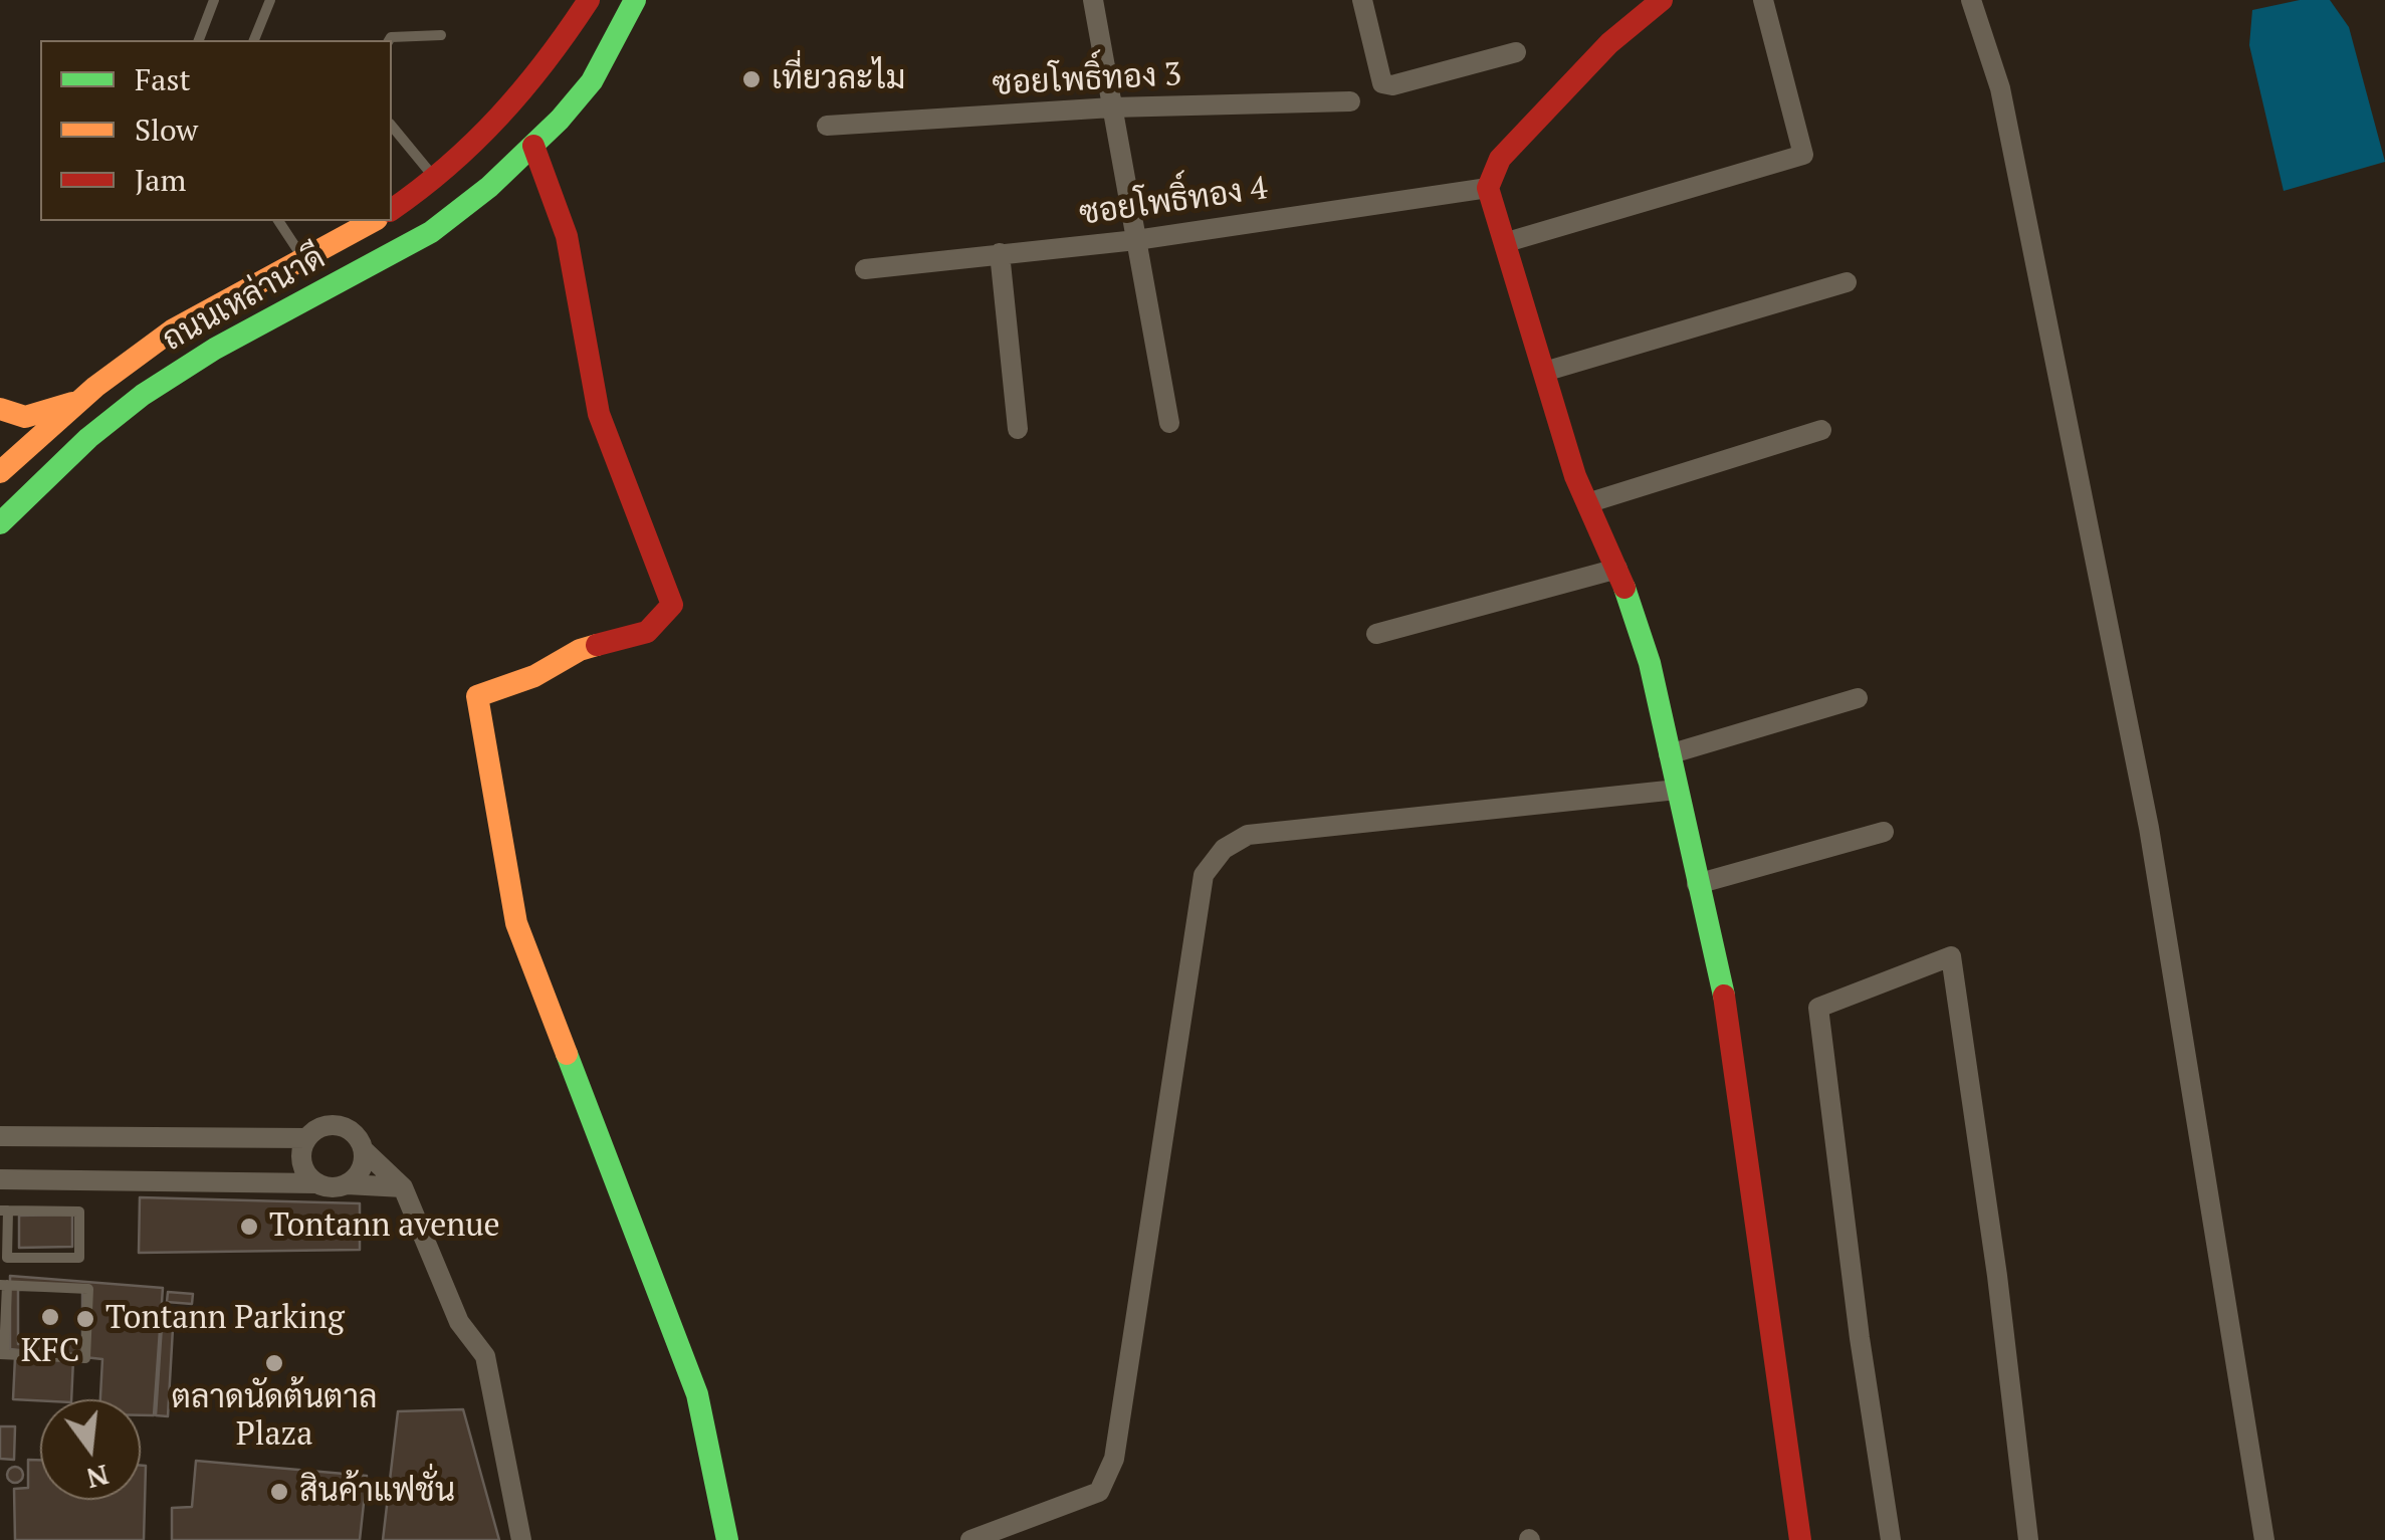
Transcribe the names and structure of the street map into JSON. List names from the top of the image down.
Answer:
{
  "streets": {
    "street": ["ซอยโพธิ์ทอง 3", "ซอยโพธิ์ทอง 4", "ถนนเหล่านาดี"]
  },
  "places": [
    "เที่ยวละไม",
    "Tontann avenue",
    "KFC",
    "Tontann Parking",
    "ตลาดนัดต้นตาล Plaza",
    "สินค้าแฟชั่น"
  ],
  "legend": ["Fast", "Slow", "Jam"],
  "north": "bottom"
}
